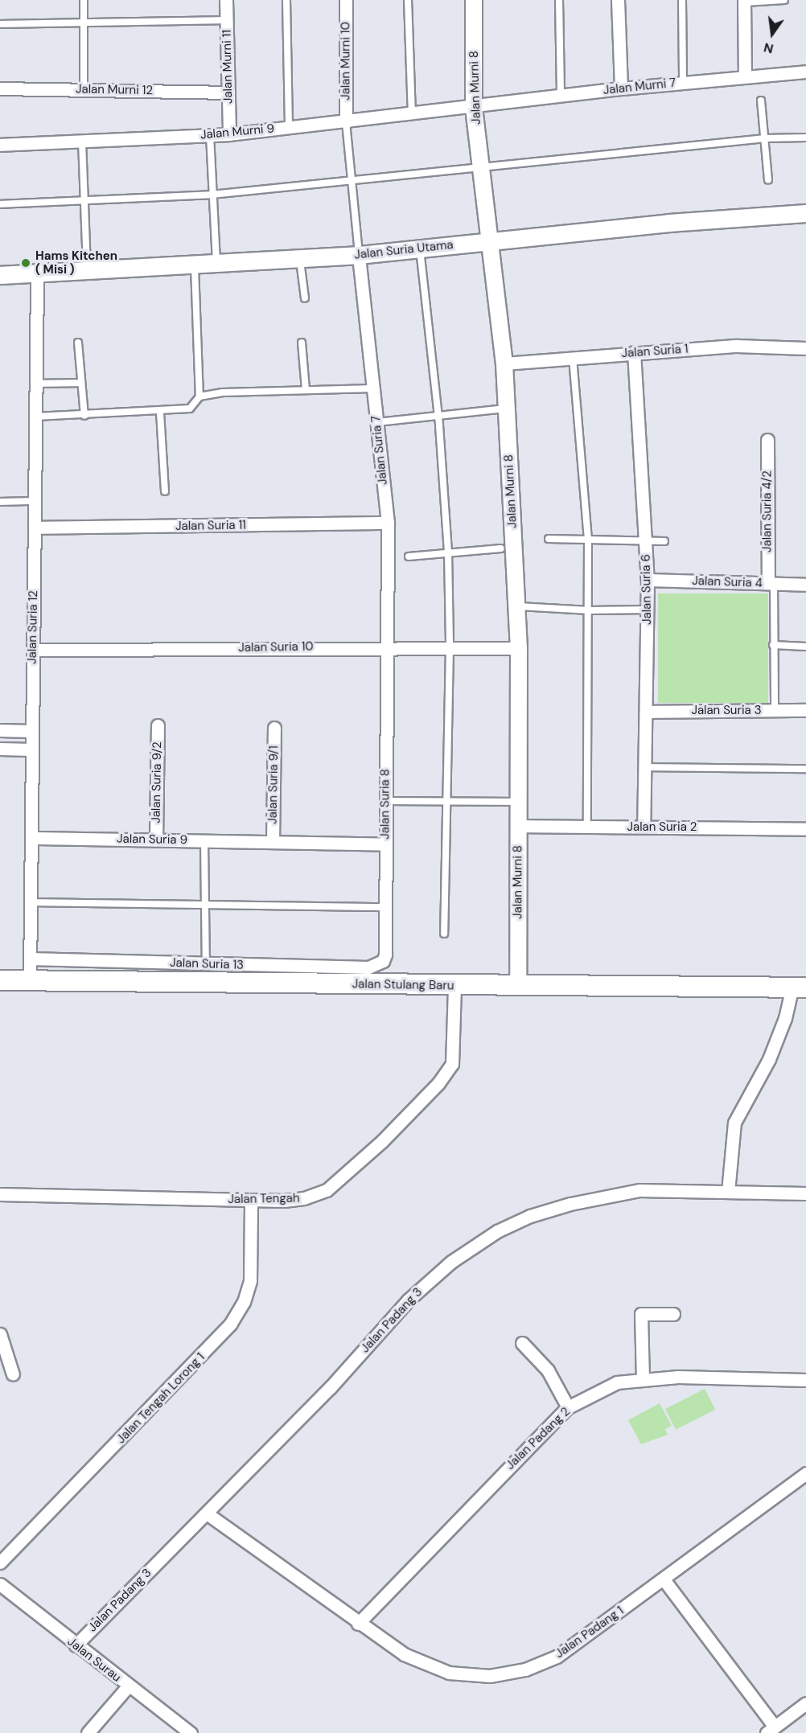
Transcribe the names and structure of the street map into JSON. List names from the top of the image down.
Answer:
{
  "streets": {
    "main road": ["Jalan Suria Utama", "Jalan Stulang Baru"],
    "street": [
      "Jalan Murni 10",
      "Jalan Murni 11",
      "Jalan Murni 7",
      "Jalan Murni 8",
      "Jalan Murni 12",
      "Jalan Murni 9",
      "Jalan Suria 1",
      "Jalan Suria 7",
      "Jalan Suria 4/2",
      "Jalan Suria 11",
      "Jalan Suria 4",
      "Jalan Suria 6",
      "Jalan Suria 12",
      "Jalan Suria 10",
      "Jalan Suria 3",
      "Jalan Suria 9/2",
      "Jalan Suria 9/1",
      "Jalan Suria 8",
      "Jalan Suria 2",
      "Jalan Suria 9",
      "Jalan Suria 13",
      "Jalan Tengah",
      "Jalan Padang 3",
      "Jalan Tengah Lorong 1",
      "Jalan Padang 2",
      "Jalan Padang 1",
      "Jalan Surau"
    ]
  },
  "crossings": [
    ["Jalan Murni 10", "Jalan Murni 9"],
    ["Jalan Murni 11", "Jalan Murni 12"],
    ["Jalan Murni 11", "Jalan Murni 9"],
    ["Jalan Murni 7", "Jalan Murni 8"],
    ["Jalan Murni 7", "Jalan Murni 9"],
    ["Jalan Murni 8", "Jalan Murni 9"],
    ["Jalan Murni 8", "Jalan Suria Utama"],
    ["Jalan Murni 8", "Jalan Suria 1"],
    ["Jalan Murni 8", "Jalan Suria 10"],
    ["Jalan Murni 8", "Jalan Suria 2"],
    ["Jalan Murni 8", "Jalan Stulang Baru"],
    ["Jalan Suria Utama", "Jalan Suria 7"],
    ["Jalan Suria Utama", "Jalan Suria 12"],
    ["Jalan Suria 1", "Jalan Suria 6"],
    ["Jalan Suria 7", "Jalan Suria 11"],
    ["Jalan Suria 7", "Jalan Suria 10"],
    ["Jalan Suria 7", "Jalan Suria 8"],
    ["Jalan Suria 4/2", "Jalan Suria 4"],
    ["Jalan Suria 11", "Jalan Suria 12"],
    ["Jalan Suria 4", "Jalan Suria 6"],
    ["Jalan Suria 6", "Jalan Suria 3"],
    ["Jalan Suria 6", "Jalan Suria 2"],
    ["Jalan Suria 12", "Jalan Suria 10"],
    ["Jalan Suria 12", "Jalan Suria 9"],
    ["Jalan Suria 12", "Jalan Suria 13"],
    ["Jalan Suria 12", "Jalan Stulang Baru"],
    ["Jalan Suria 10", "Jalan Suria 8"],
    ["Jalan Suria 9/2", "Jalan Suria 9"],
    ["Jalan Suria 9/1", "Jalan Suria 9"],
    ["Jalan Suria 8", "Jalan Suria 9"],
    ["Jalan Suria 8", "Jalan Suria 13"],
    ["Jalan Stulang Baru", "Jalan Tengah"],
    ["Jalan Tengah", "Jalan Tengah Lorong 1"],
    ["Jalan Padang 3", "Jalan Padang 1"],
    ["Jalan Padang 3", "Jalan Surau"],
    ["Jalan Padang 2", "Jalan Padang 1"]
  ],
  "places": ["Hams Kitchen ( Misi )"],
  "north": "bottom"
}
